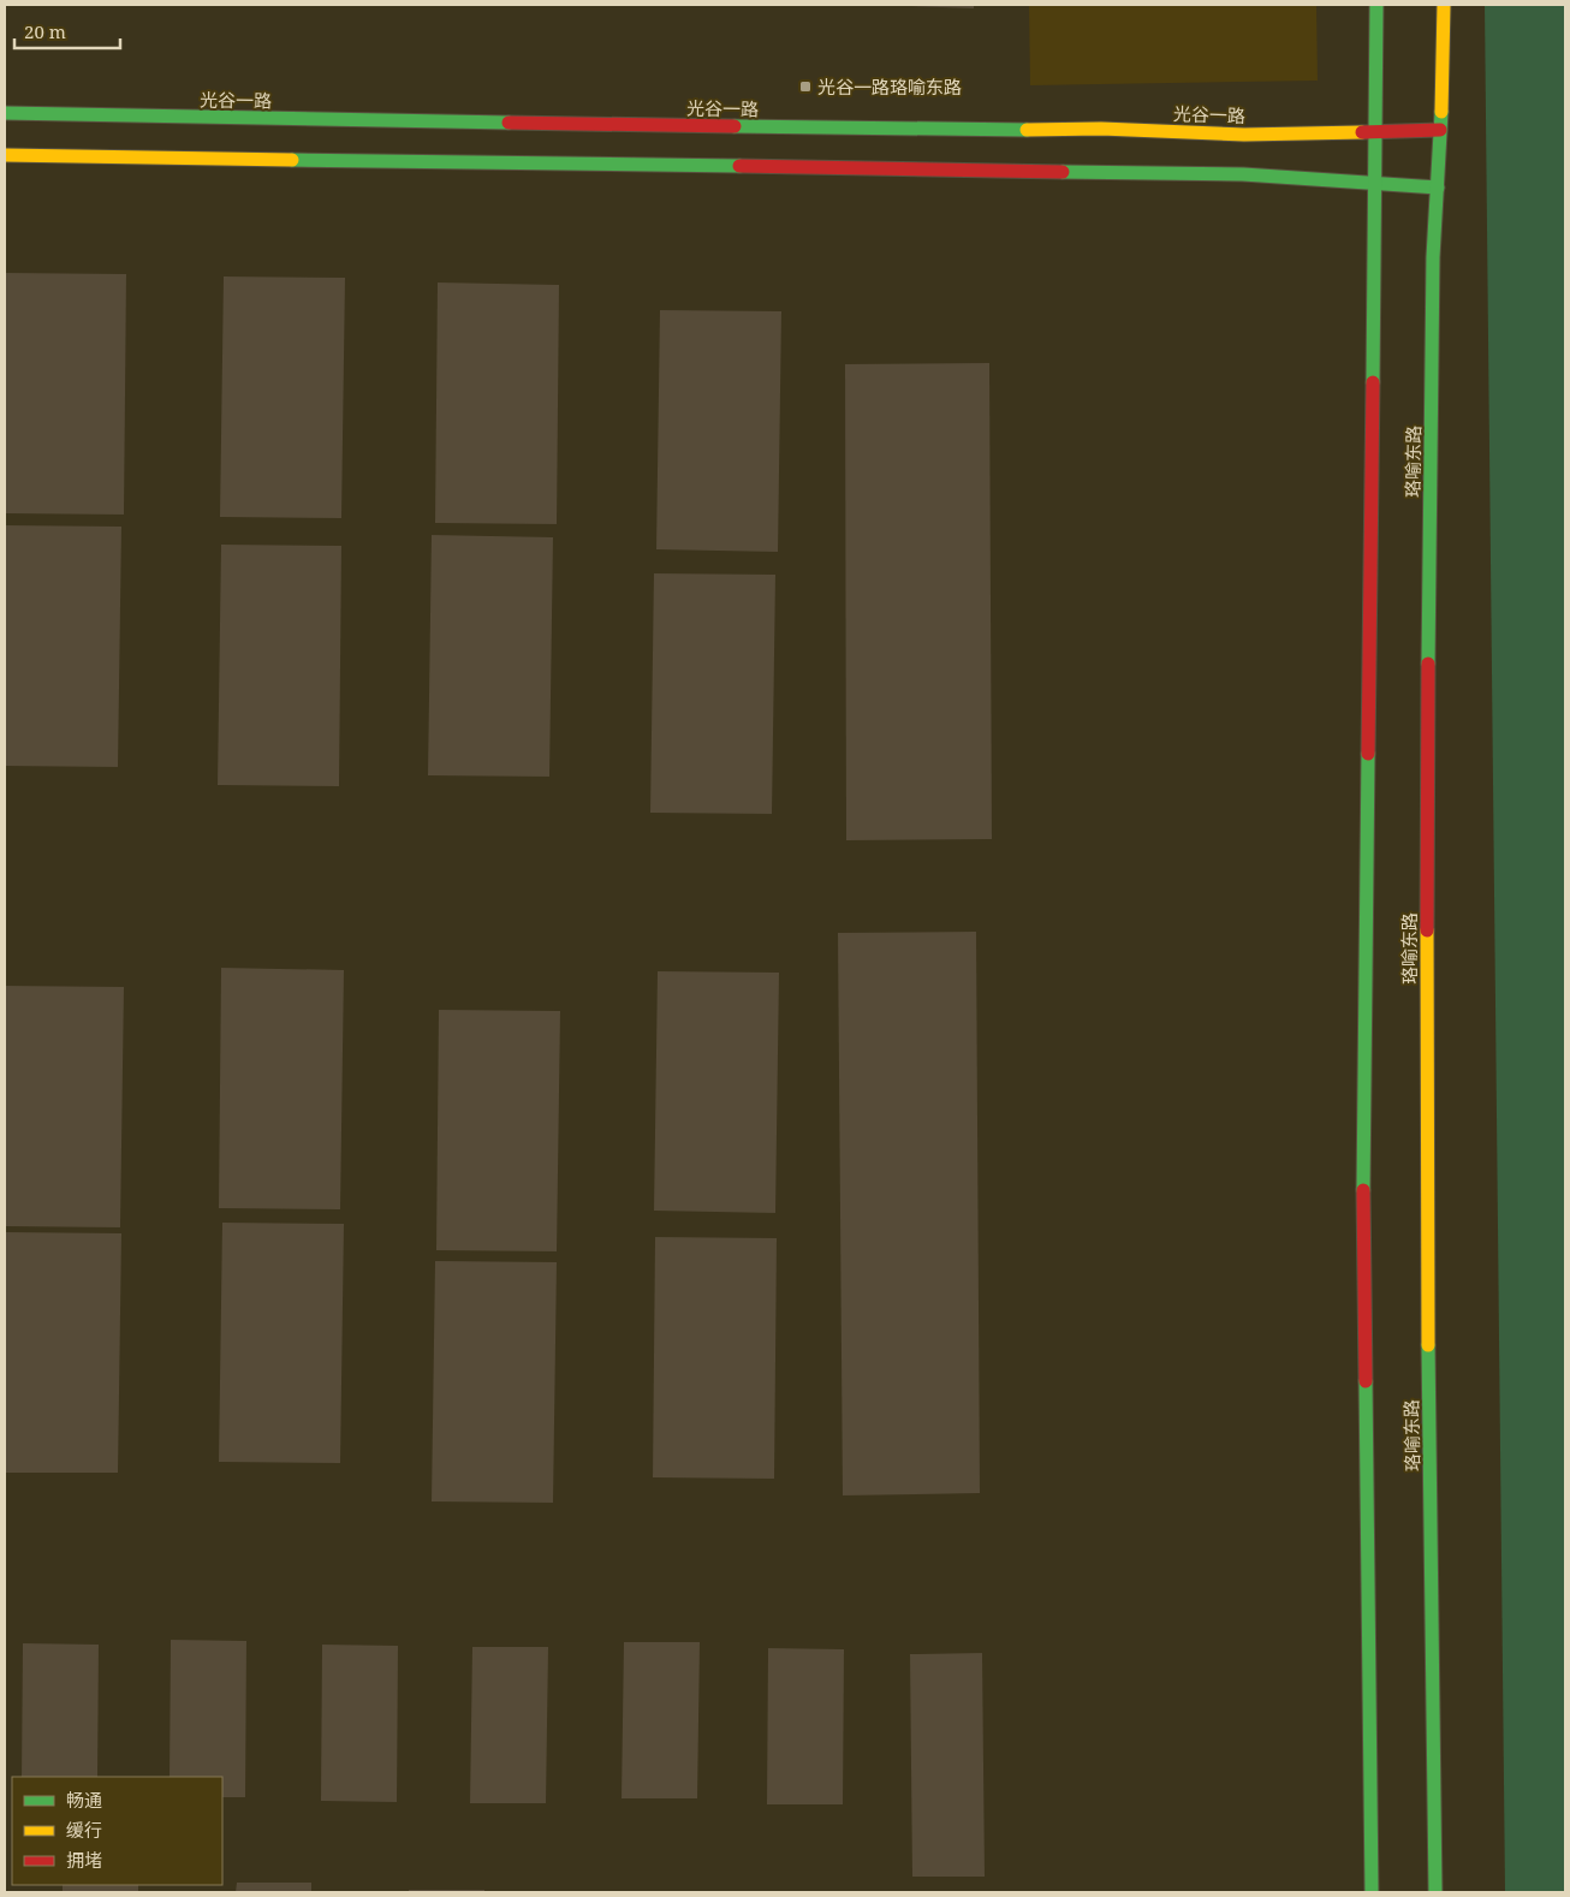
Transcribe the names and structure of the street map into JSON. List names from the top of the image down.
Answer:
{
  "streets": {
    "main road": ["光谷一路", "珞喻东路"]
  },
  "crossings": [
    ["光谷一路", "珞喻东路"]
  ],
  "places": {
    "transit": ["光谷一路珞喻东路"]
  },
  "legend": ["畅通", "缓行", "拥堵"],
  "scale_bar": "20 m"
}
